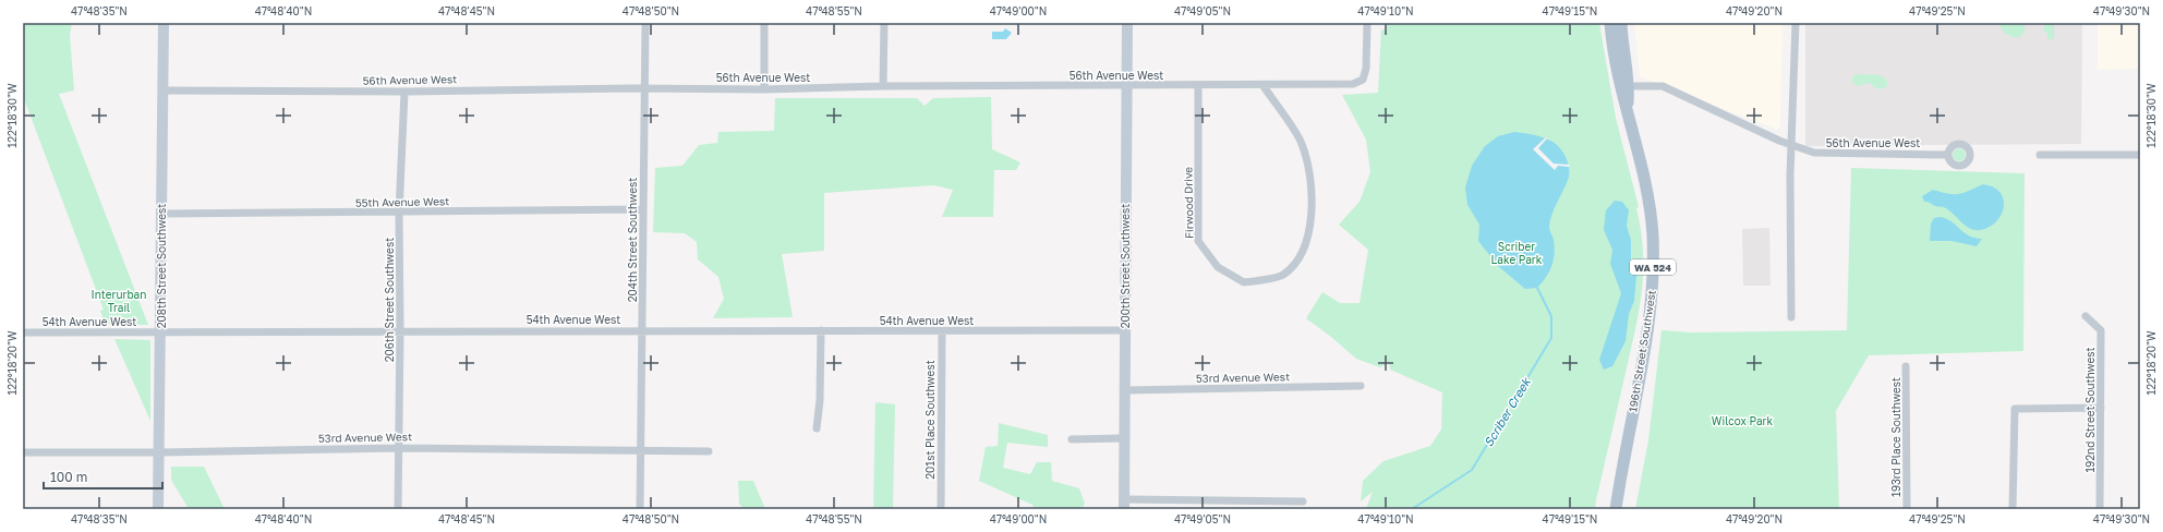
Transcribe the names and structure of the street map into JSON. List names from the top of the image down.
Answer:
{
  "streets": {
    "main road": ["WA 524", "196th Street Southwest"],
    "street": [
      "56th Avenue West",
      "55th Avenue West",
      "Firwood Drive",
      "204th Street Southwest",
      "208th Street Southwest",
      "200th Street Southwest",
      "206th Street Southwest",
      "54th Avenue West",
      "53rd Avenue West",
      "192nd Street Southwest",
      "201st Place Southwest",
      "193rd Place Southwest"
    ]
  },
  "crossings": [
    ["56th Avenue West", "Firwood Drive"],
    ["56th Avenue West", "204th Street Southwest"],
    ["56th Avenue West", "208th Street Southwest"],
    ["56th Avenue West", "200th Street Southwest"],
    ["56th Avenue West", "206th Street Southwest"],
    ["56th Avenue West", "196th Street Southwest"],
    ["55th Avenue West", "204th Street Southwest"],
    ["55th Avenue West", "208th Street Southwest"],
    ["55th Avenue West", "206th Street Southwest"],
    ["204th Street Southwest", "54th Avenue West"],
    ["204th Street Southwest", "53rd Avenue West"],
    ["208th Street Southwest", "54th Avenue West"],
    ["208th Street Southwest", "53rd Avenue West"],
    ["200th Street Southwest", "54th Avenue West"],
    ["200th Street Southwest", "53rd Avenue West"],
    ["206th Street Southwest", "54th Avenue West"],
    ["206th Street Southwest", "53rd Avenue West"],
    ["54th Avenue West", "201st Place Southwest"]
  ],
  "water": ["Scriber Creek"],
  "parks": ["Scriber Lake Park", "Interurban Trail", "Wilcox Park"],
  "scale_bar": "100 m",
  "coordinates": [
    "47°48'35\"N",
    "47°48'40\"N",
    "47°48'45\"N",
    "47°48'50\"N",
    "47°48'55\"N",
    "47°49'00\"N",
    "47°49'05\"N",
    "47°49'10\"N",
    "47°49'15\"N",
    "47°49'20\"N",
    "47°49'25\"N",
    "47°49'30\"N",
    "122°18'30\"W",
    "122°18'20\"W"
  ]
}
